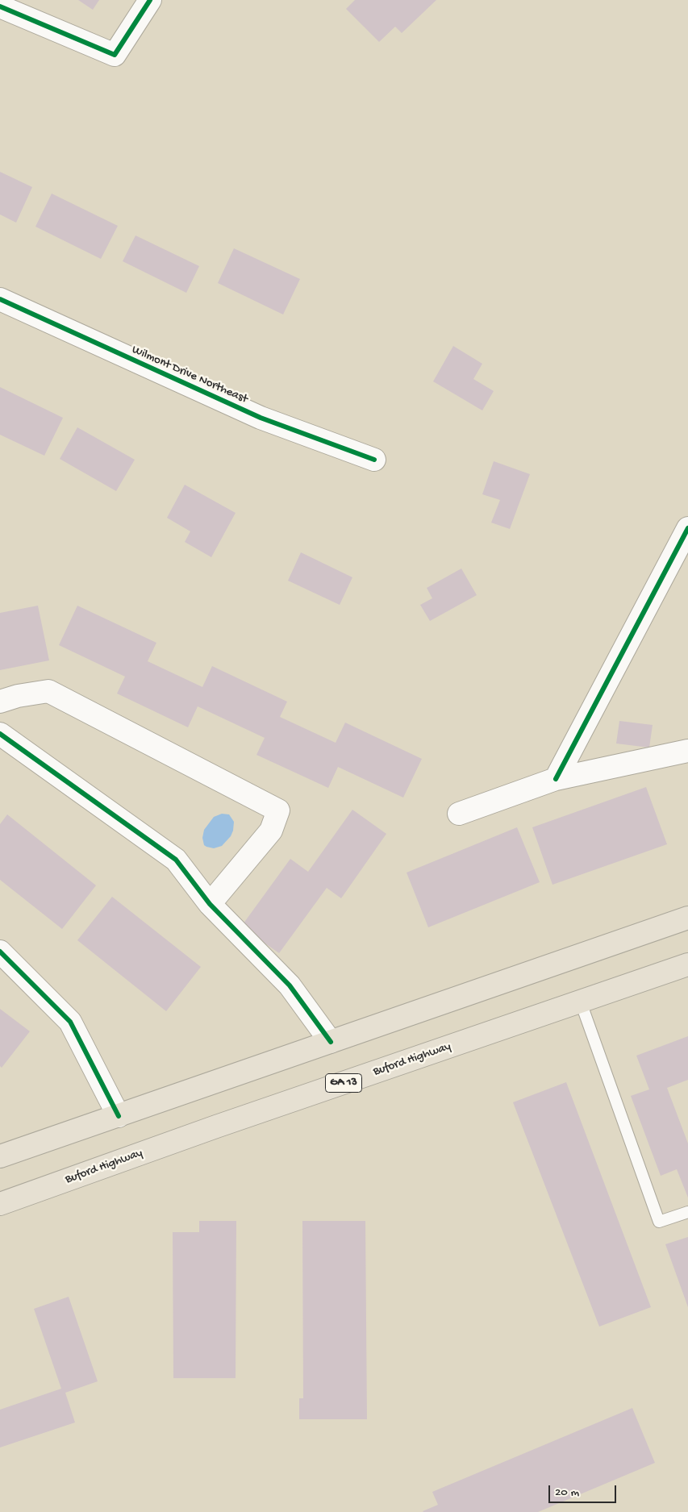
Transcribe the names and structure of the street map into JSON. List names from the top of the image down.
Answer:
{
  "streets": {
    "main road": ["Buford Highway", "GA 13"],
    "street": ["Wilmont Drive Northeast"]
  },
  "scale_bar": "20 m"
}
